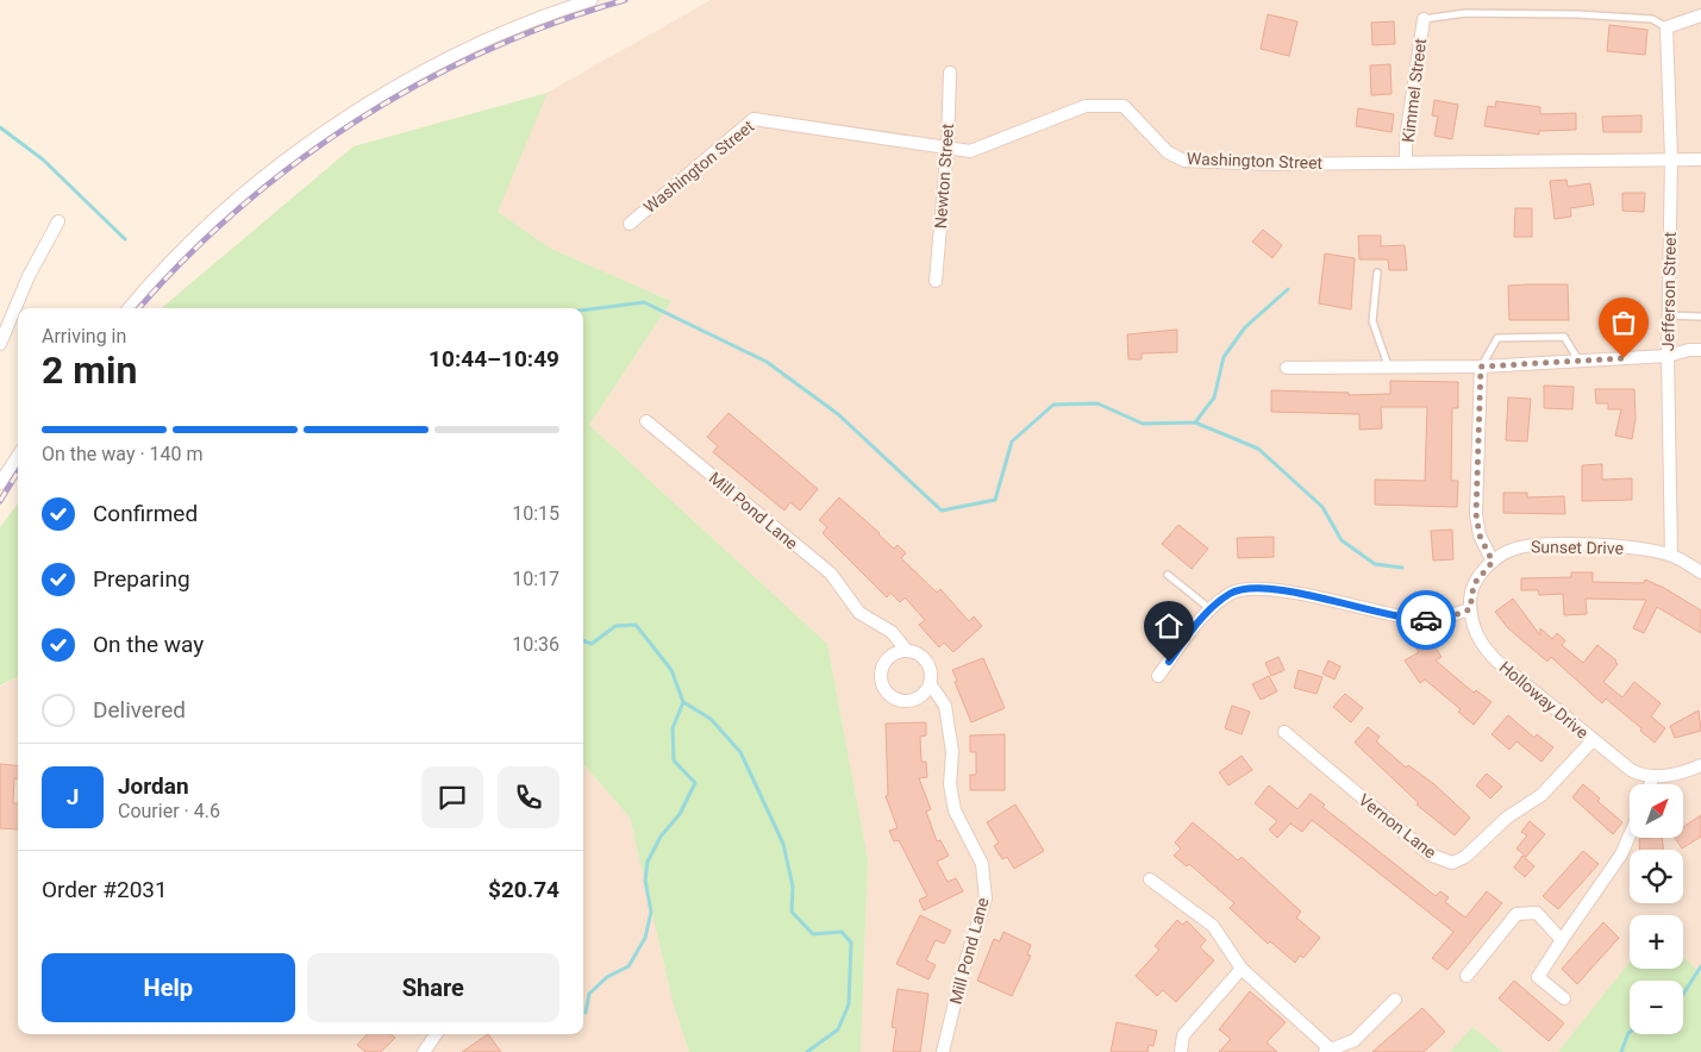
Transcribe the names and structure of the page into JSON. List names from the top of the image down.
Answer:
{
  "streets": {
    "street": [
      "Kimmel Street",
      "Washington Street",
      "Newton Street",
      "Jefferson Street",
      "Mill Pond Lane",
      "Sunset Drive",
      "Holloway Drive",
      "Vernon Lane"
    ]
  },
  "crossings": [
    ["Kimmel Street", "Washington Street"],
    ["Washington Street", "Newton Street"],
    ["Washington Street", "Jefferson Street"],
    ["Jefferson Street", "Sunset Drive"],
    ["Sunset Drive", "Holloway Drive"],
    ["Holloway Drive", "Vernon Lane"]
  ],
  "north": "top right",
  "page": {
    "heading": ["2 min", "Arriving in", "10:44–10:49"],
    "panel": [
      "Jordan",
      "Courier · 4.6",
      "Order #2031",
      "$20.74"
    ],
    "bar": "On the way · 140 m",
    "list": [
      ["Confirmed", "10:15"],
      ["Preparing", "10:17"],
      ["On the way", "10:36"],
      "Delivered"
    ],
    "round": "J",
    "map_buttons": ["+", "−"],
    "buttons": ["Help", "Share"]
  }
}
